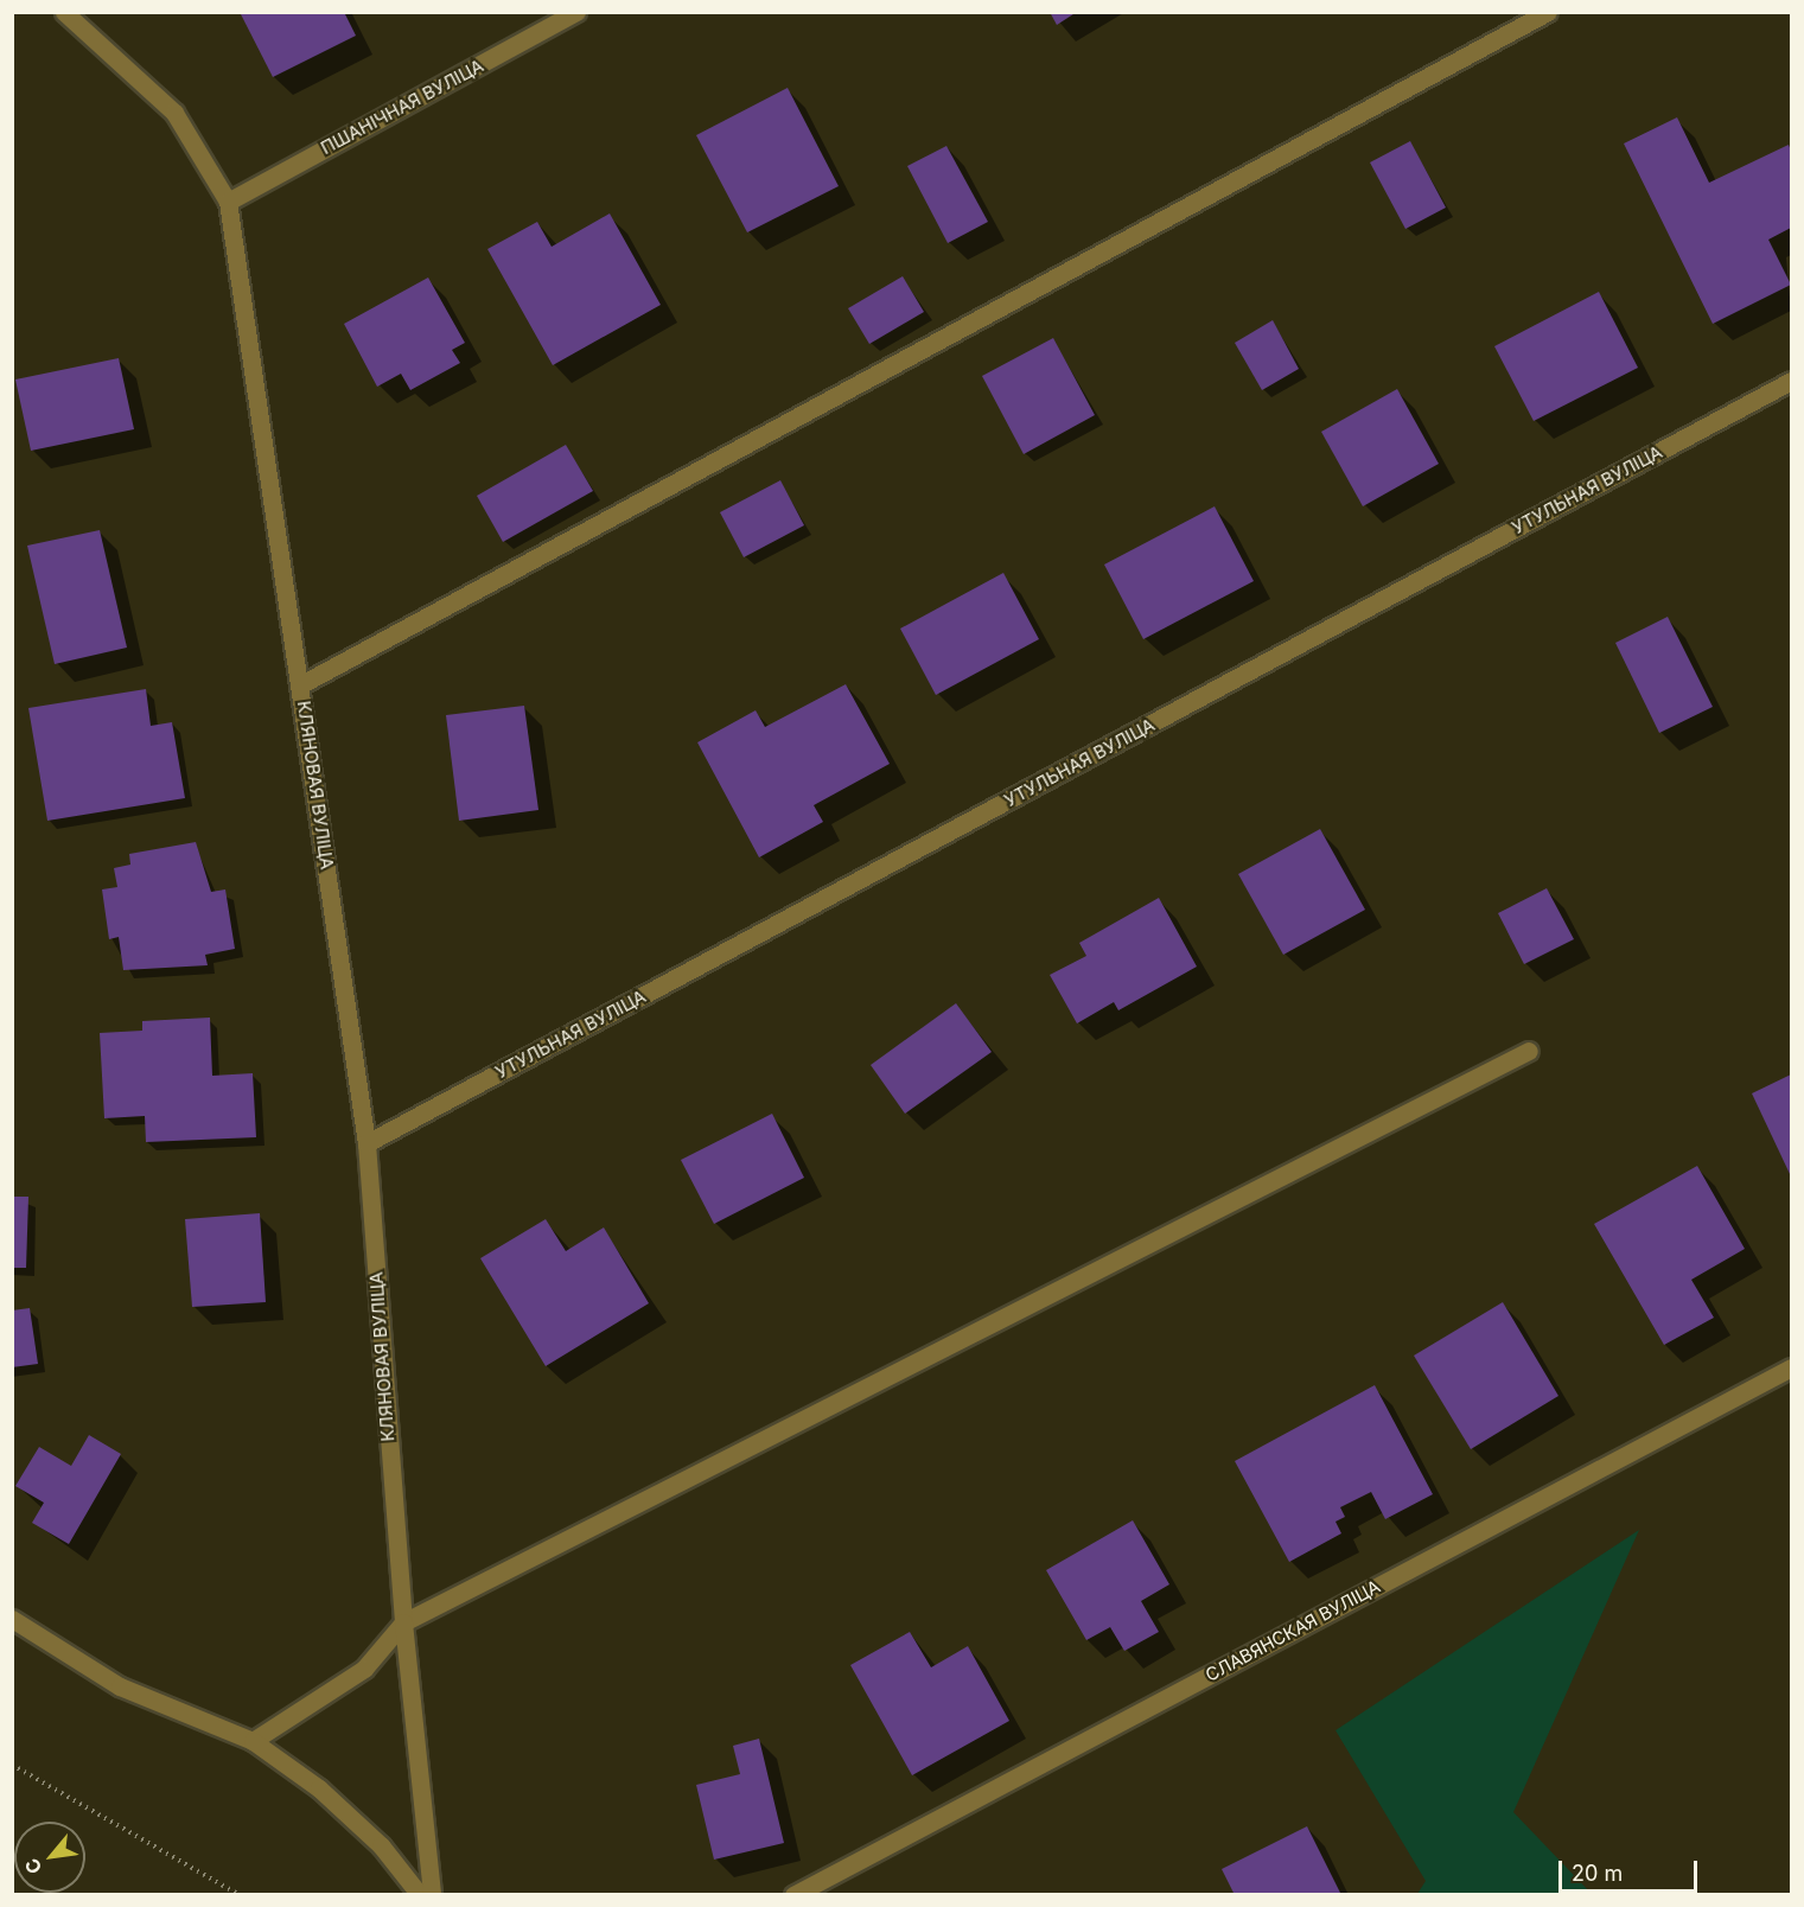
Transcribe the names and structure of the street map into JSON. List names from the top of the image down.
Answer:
{
  "streets": {
    "street": [
      "ПШАНІЧНАЯ ВУЛІЦА",
      "УТУЛЬНАЯ ВУЛІЦА",
      "КЛЯНОВАЯ ВУЛІЦА",
      "СЛАВЯНСКАЯ ВУЛІЦА"
    ]
  },
  "crossings": [
    ["ПШАНІЧНАЯ ВУЛІЦА", "КЛЯНОВАЯ ВУЛІЦА"],
    ["УТУЛЬНАЯ ВУЛІЦА", "КЛЯНОВАЯ ВУЛІЦА"]
  ],
  "scale_bar": "20 m",
  "north": "bottom left"
}
